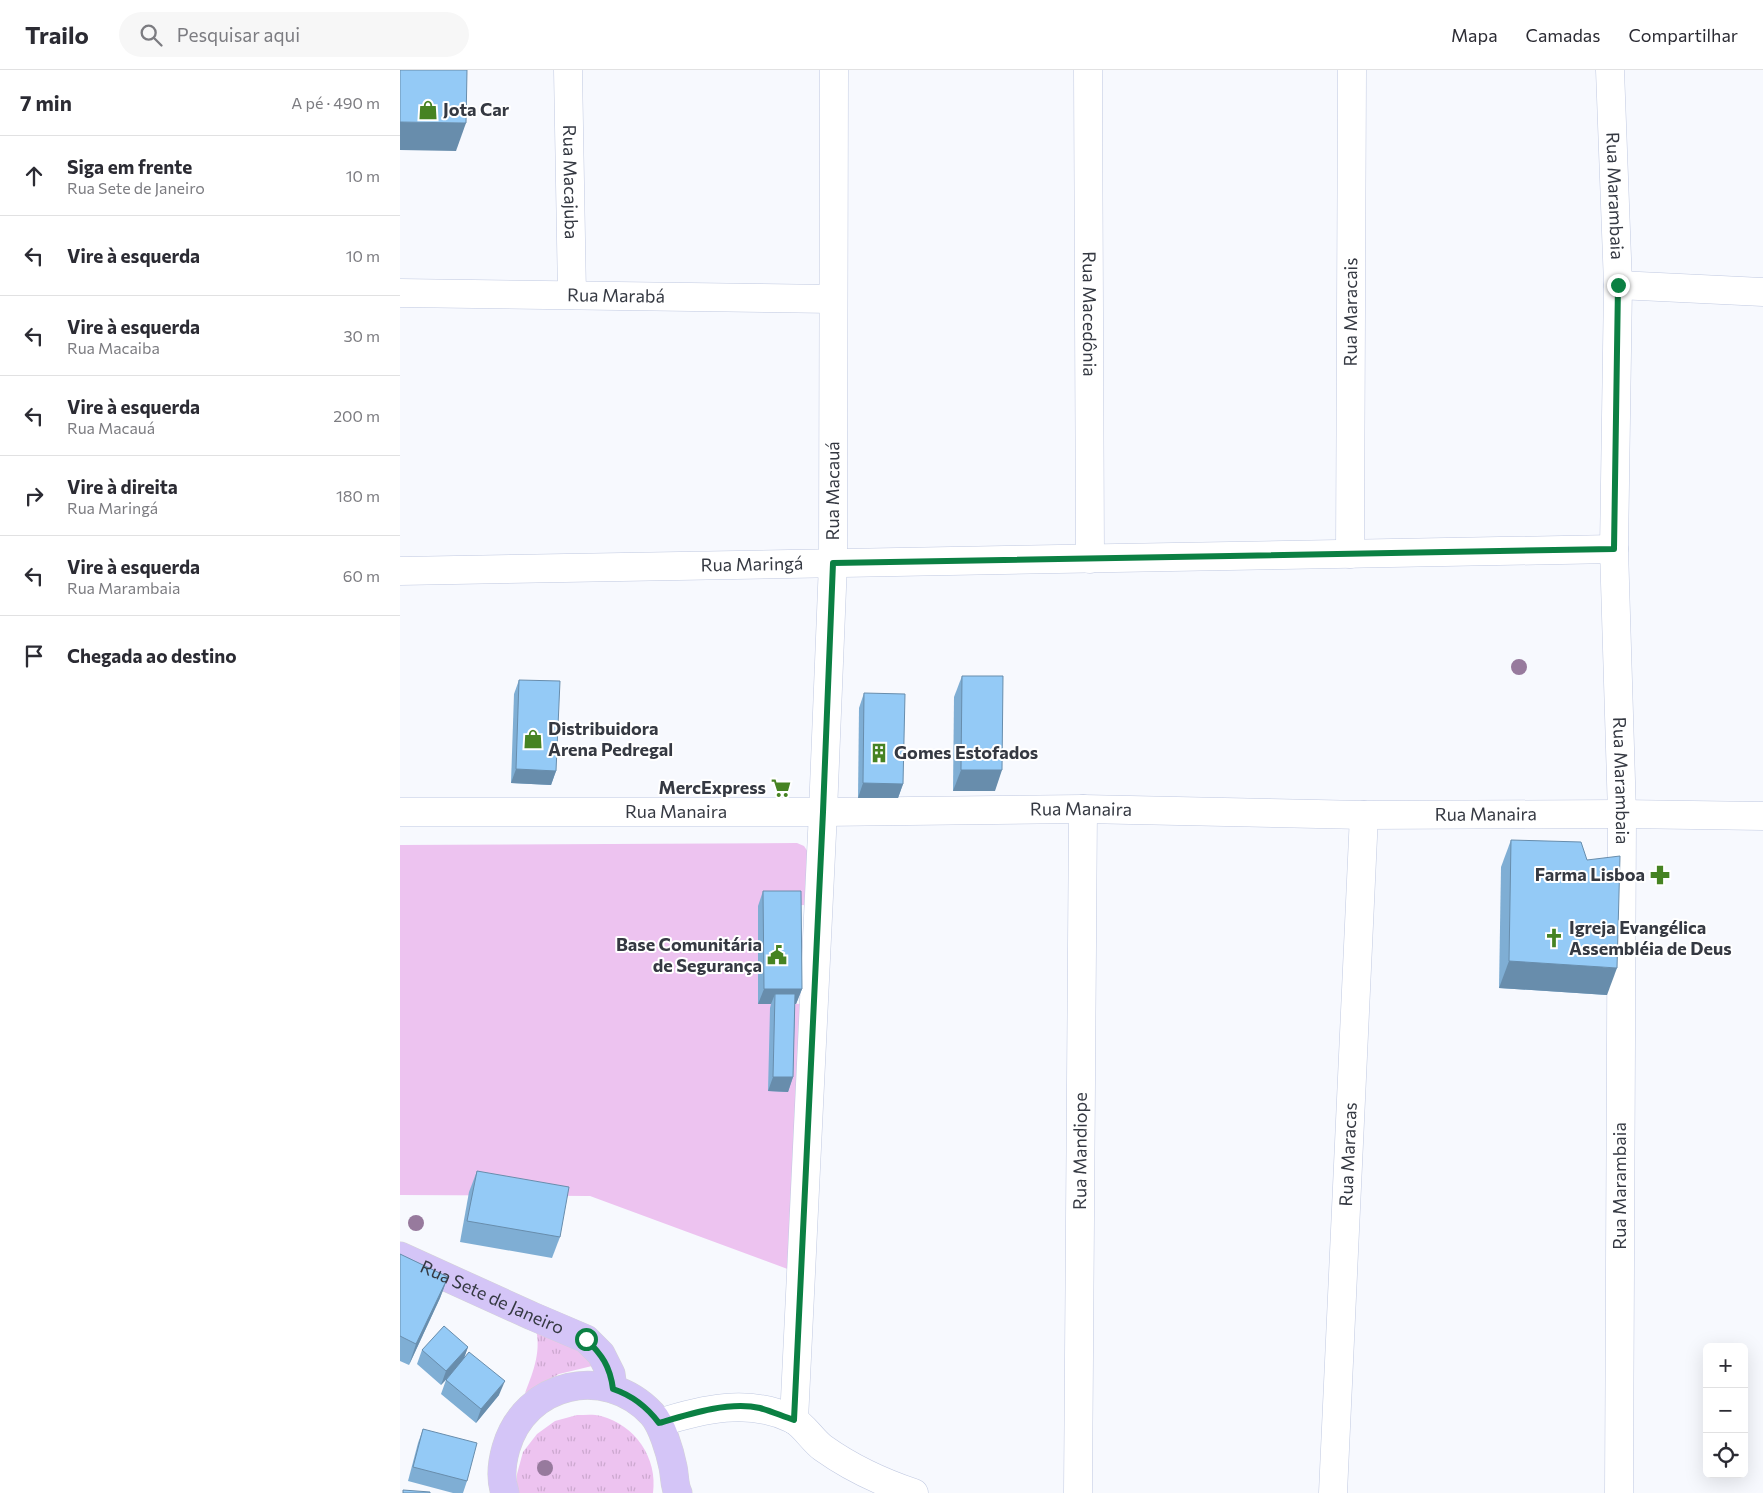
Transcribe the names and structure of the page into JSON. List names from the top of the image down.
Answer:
{
  "streets": {
    "main road": ["Rua Sete de Janeiro"],
    "street": [
      "Rua Macajuba",
      "Rua Marambaia",
      "Rua Marabá",
      "Rua Maracais",
      "Rua Macedônia",
      "Rua Macauá",
      "Rua Maringá",
      "Rua Manaira",
      "Rua Mandiope",
      "Rua Maracas"
    ]
  },
  "crossings": [
    ["Rua Macajuba", "Rua Marabá"],
    ["Rua Marambaia", "Rua Maringá"],
    ["Rua Marambaia", "Rua Manaira"],
    ["Rua Marabá", "Rua Macauá"],
    ["Rua Maracais", "Rua Maringá"],
    ["Rua Macedônia", "Rua Maringá"],
    ["Rua Macauá", "Rua Maringá"],
    ["Rua Macauá", "Rua Manaira"],
    ["Rua Manaira", "Rua Mandiope"],
    ["Rua Manaira", "Rua Maracas"]
  ],
  "places": {
    "shop": ["Jota Car", "Distribuidora Arena Pedregal"],
    "building": ["Gomes Estofados"],
    "supermarket": ["MercExpress"],
    "pharmacy": ["Farma Lisboa"],
    "church": ["Igreja Evangélica Assembléia de Deus"],
    "public building": ["Base Comunitária de Segurança"]
  },
  "page": {
    "header": "Trailo",
    "search": "Pesquisar aqui",
    "nav": ["Mapa", "Camadas", "Compartilhar"],
    "heading": ["7 min", "A pé · 490 m"],
    "list": [
      ["Siga em frente", "Rua Sete de Janeiro", "10 m"],
      ["Vire à esquerda", "10 m"],
      ["Vire à esquerda", "Rua Macaiba", "30 m"],
      ["Vire à esquerda", "Rua Macauá", "200 m"],
      ["Vire à direita", "Rua Maringá", "180 m"],
      ["Vire à esquerda", "Rua Marambaia", "60 m"],
      "Chegada ao destino"
    ],
    "map_buttons": ["+", "−"]
  }
}
